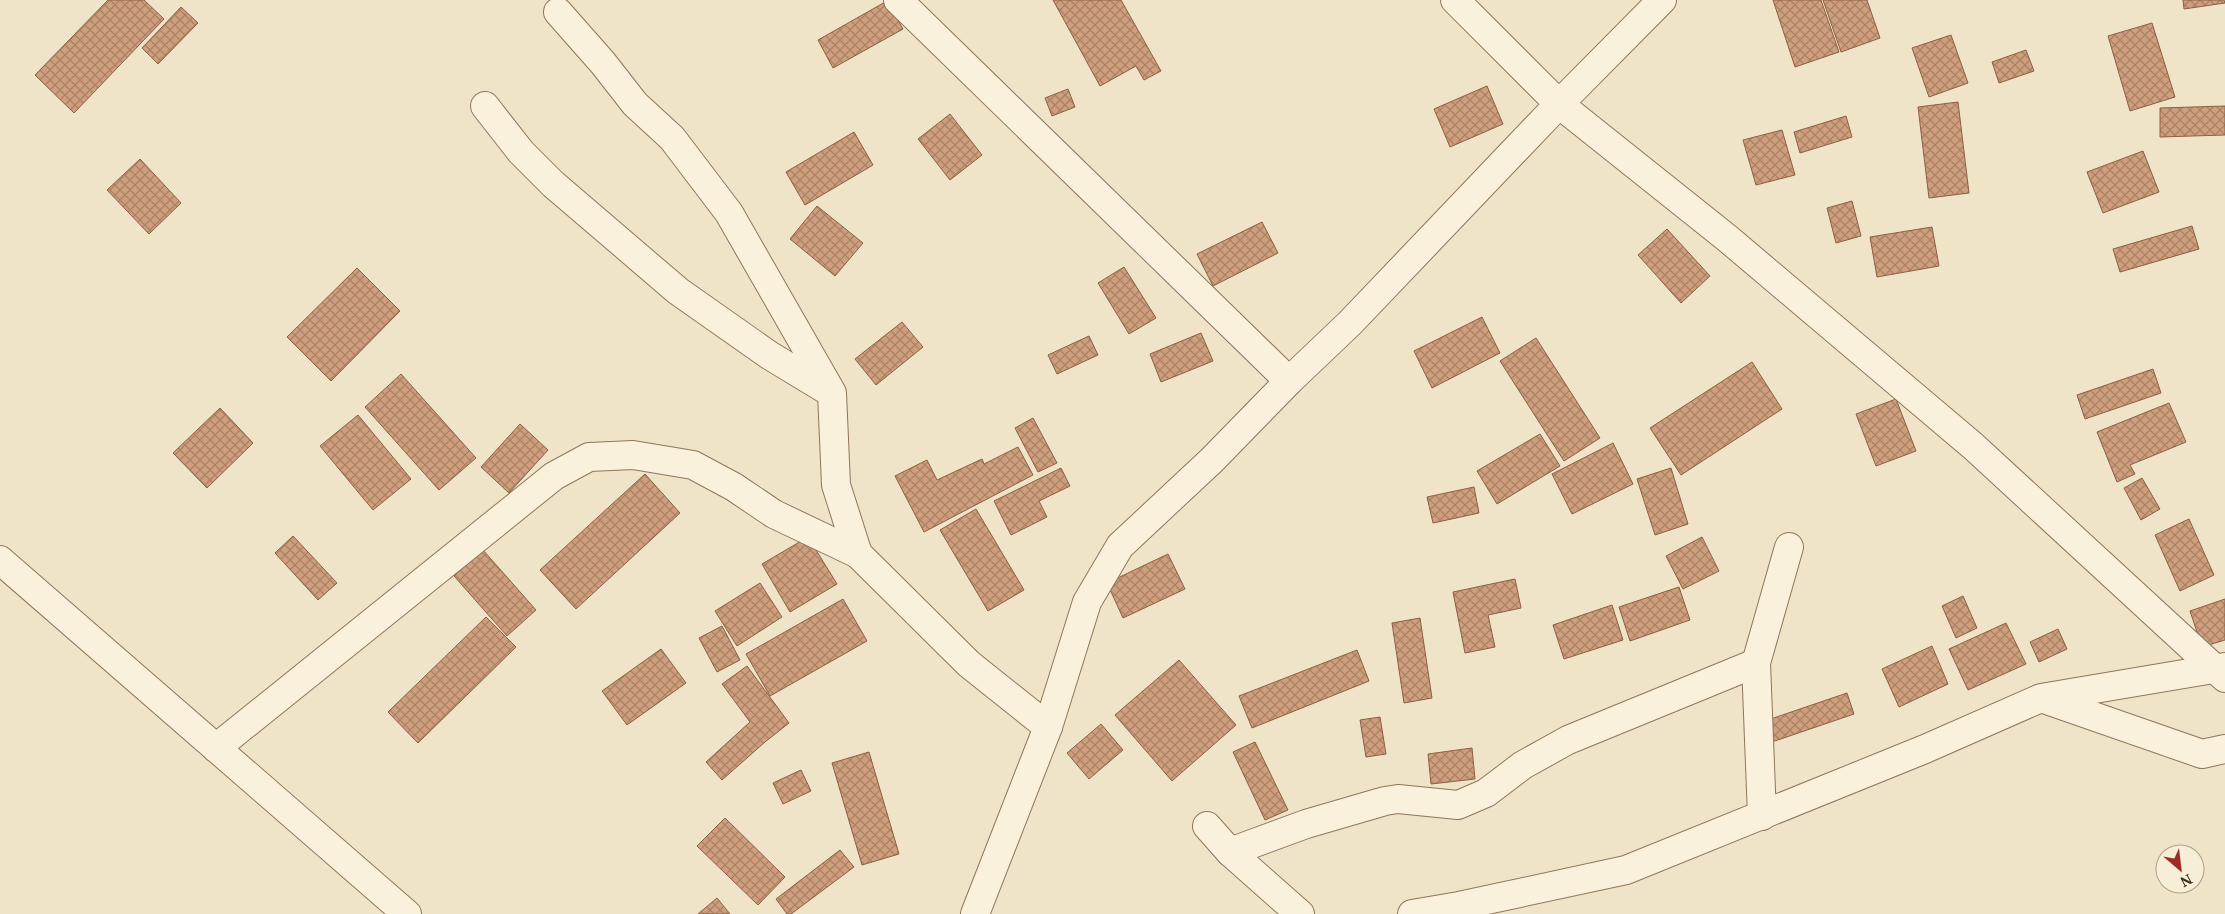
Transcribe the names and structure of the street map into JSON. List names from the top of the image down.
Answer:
{
  "north": "bottom right"
}
